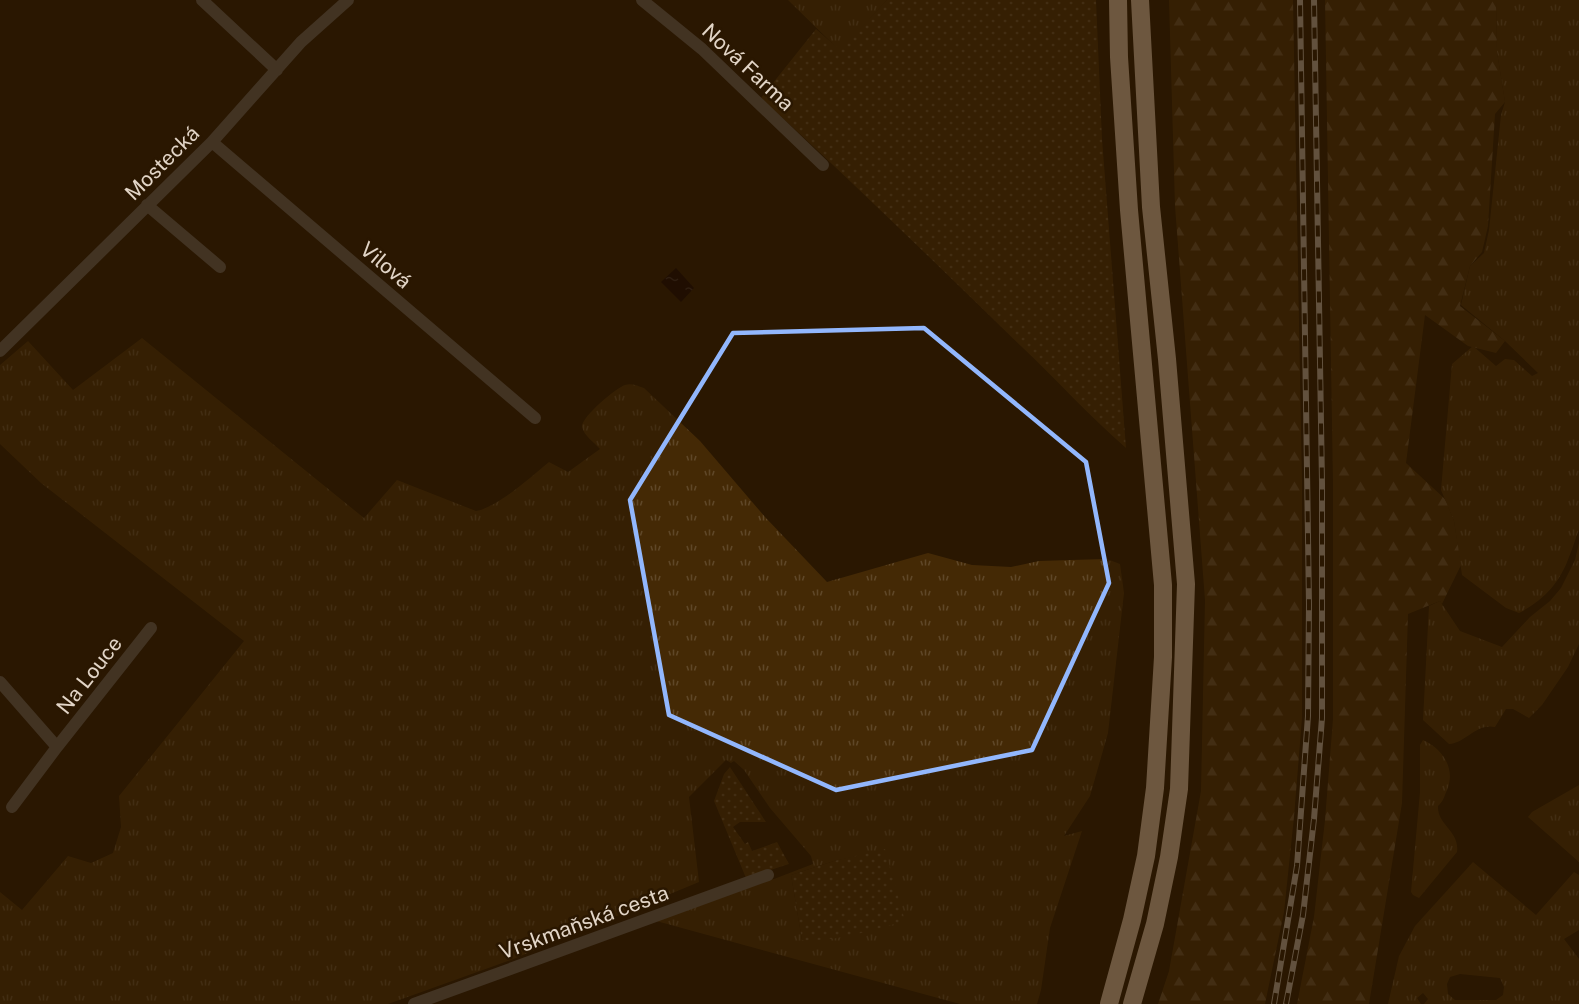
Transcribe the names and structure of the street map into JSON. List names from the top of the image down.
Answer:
{
  "streets": {
    "street": [
      "Nová Farma",
      "Mostecká",
      "Vilová",
      "Na Louce",
      "Vrskmaňská cesta"
    ]
  },
  "crossings": [
    ["Mostecká", "Vilová"]
  ]
}
